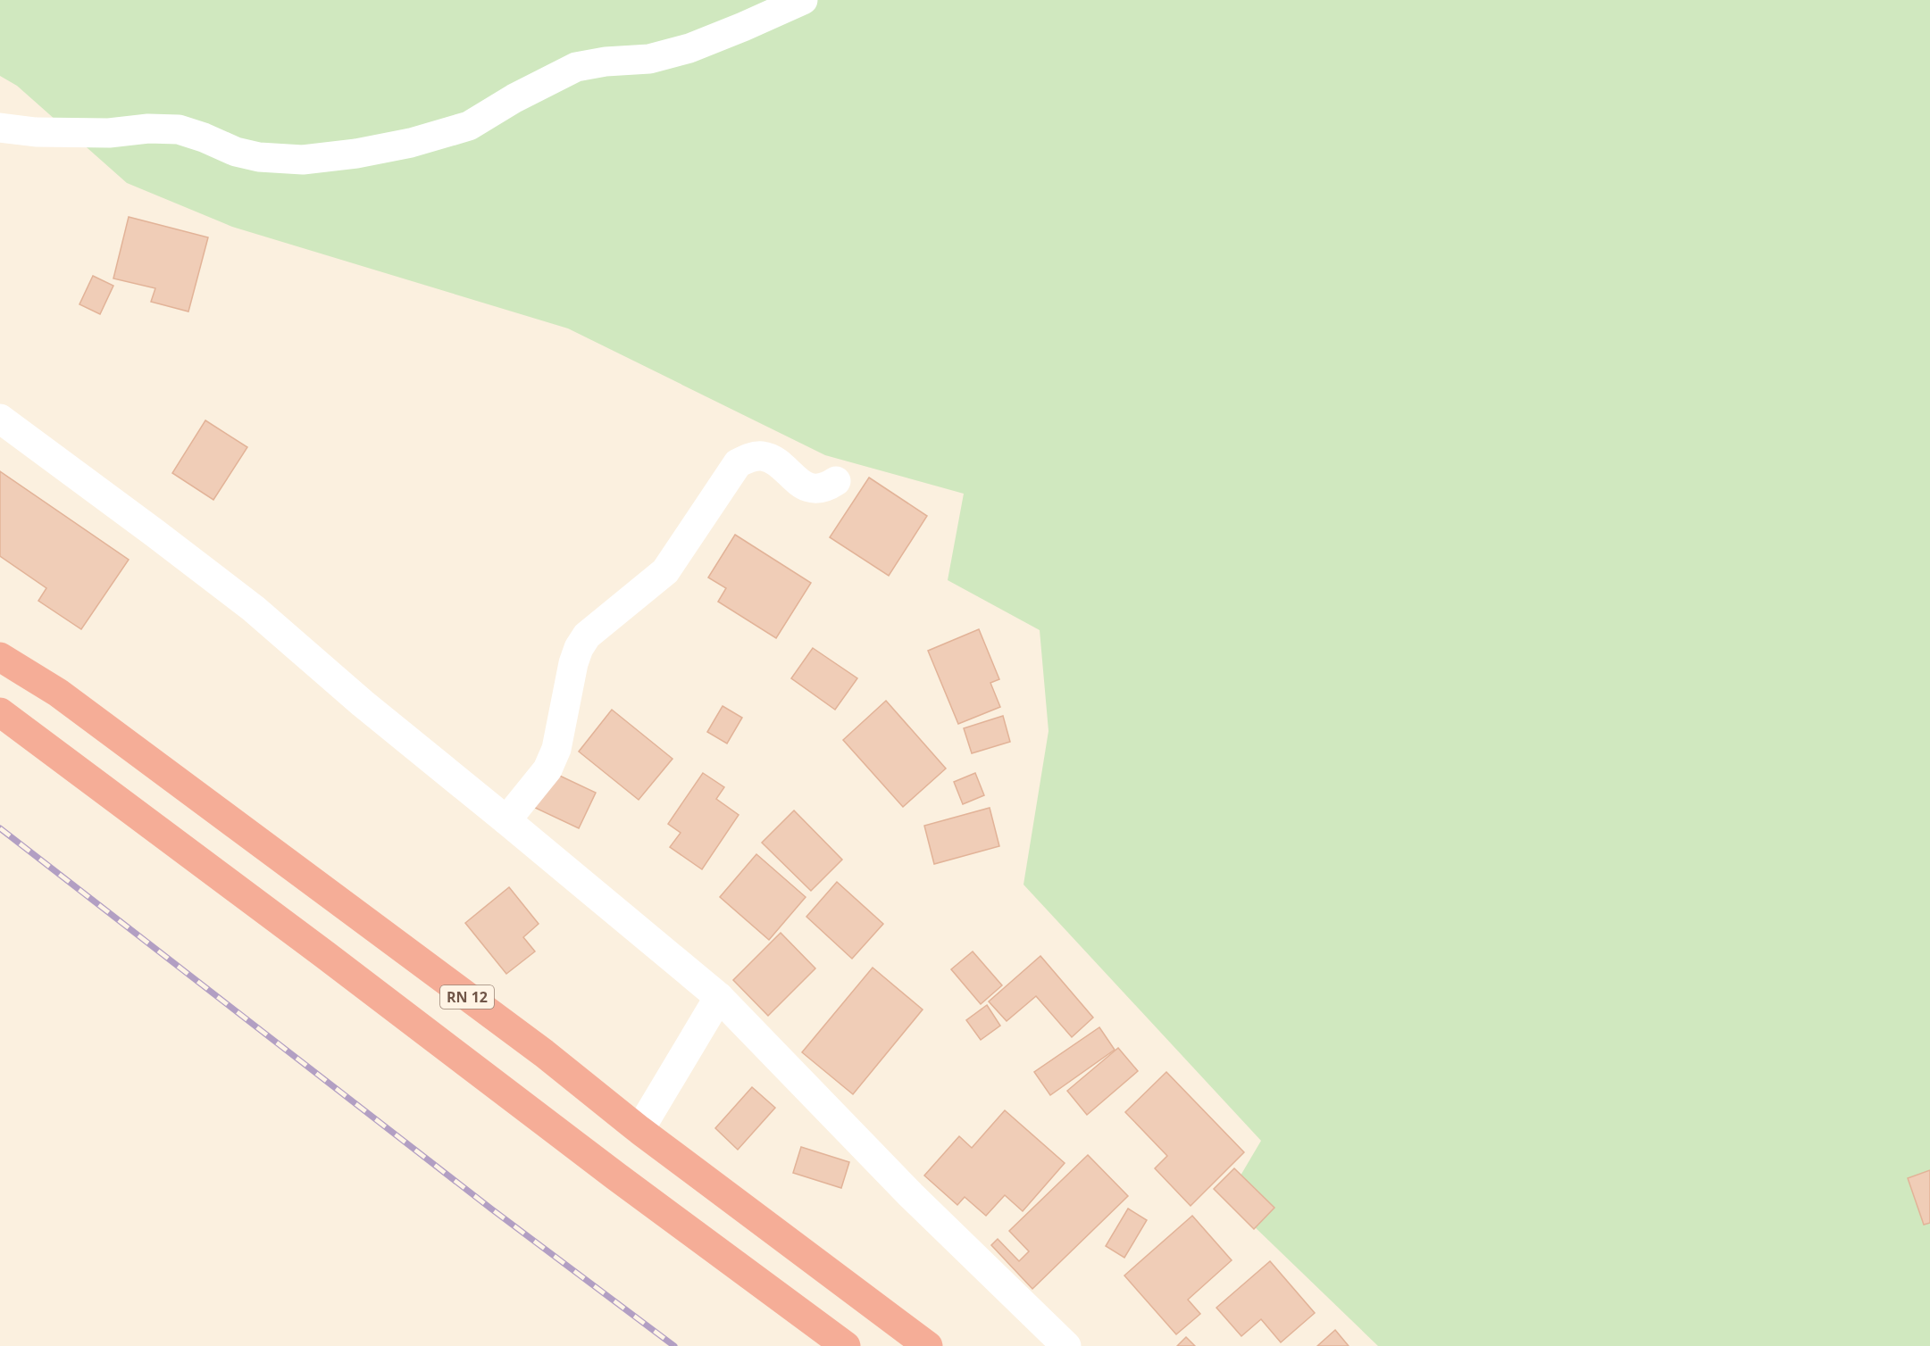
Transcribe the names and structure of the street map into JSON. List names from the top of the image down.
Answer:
{
  "streets": {
    "highway": ["RN 12"]
  }
}
